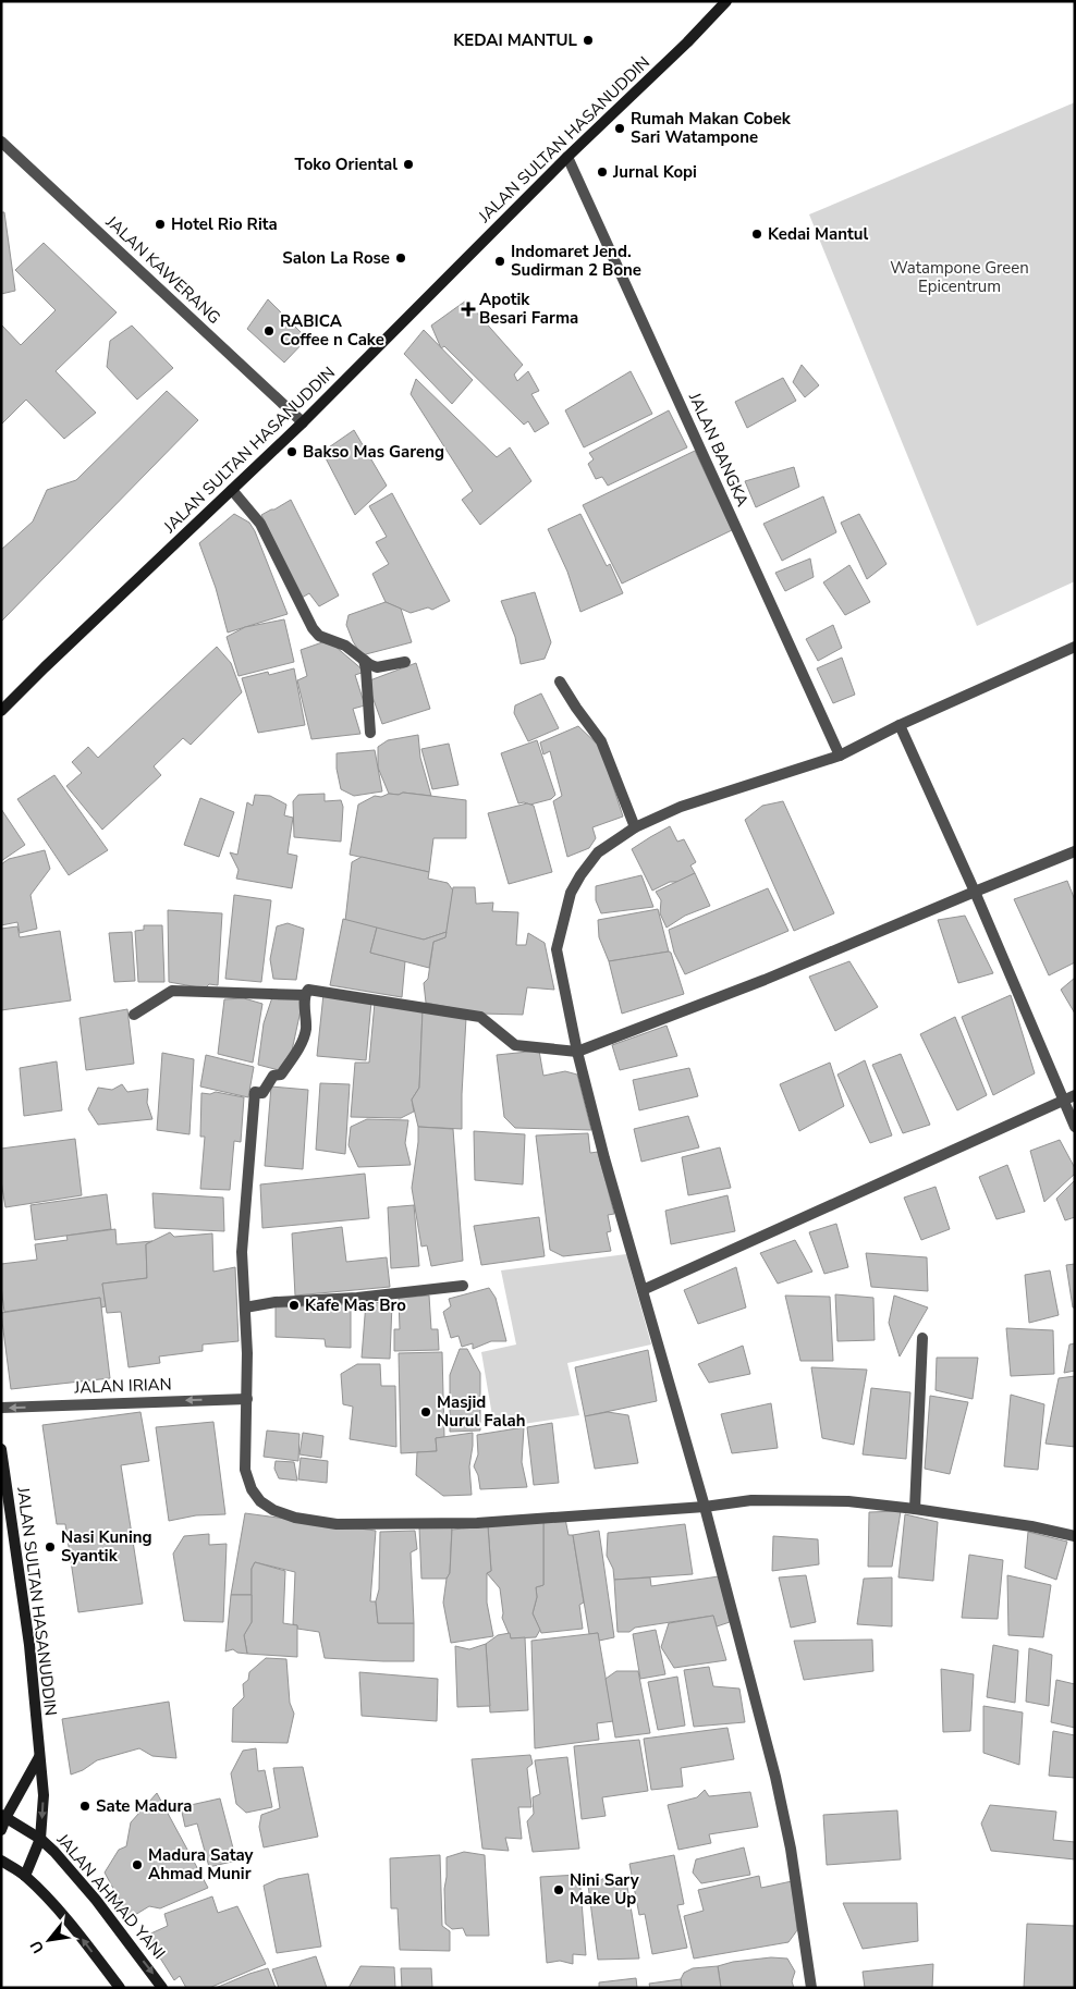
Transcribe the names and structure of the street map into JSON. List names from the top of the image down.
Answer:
{
  "streets": {
    "main road": ["JALAN SULTAN HASANUDDIN", "JALAN AHMAD YANI"],
    "street": ["JALAN KAWERANG", "JALAN BANGKA", "JALAN IRIAN"]
  },
  "crossings": [
    ["JALAN SULTAN HASANUDDIN", "JALAN KAWERANG"],
    ["JALAN SULTAN HASANUDDIN", "JALAN BANGKA"],
    ["JALAN SULTAN HASANUDDIN", "JALAN AHMAD YANI"]
  ],
  "one_way": ["JALAN IRIAN"],
  "parks": ["Watampone Green Epicentrum"],
  "places": {
    "other": [
      "KEDAI MANTUL",
      "Rumah Makan Cobek Sari Watampone",
      "Toko Oriental",
      "Jurnal Kopi",
      "Hotel Rio Rita",
      "Kedai Mantul",
      "Salon La Rose",
      "Indomaret Jend. Sudirman 2 Bone",
      "RABICA Coffee n Cake",
      "Bakso Mas Gareng",
      "Kafe Mas Bro",
      "Masjid Nurul Falah",
      "Nasi Kuning Syantik",
      "Sate Madura",
      "Madura Satay Ahmad Munir",
      "Nini Sary Make Up"
    ],
    "health": ["Apotik Besari Farma"]
  },
  "north": "bottom left"
}
